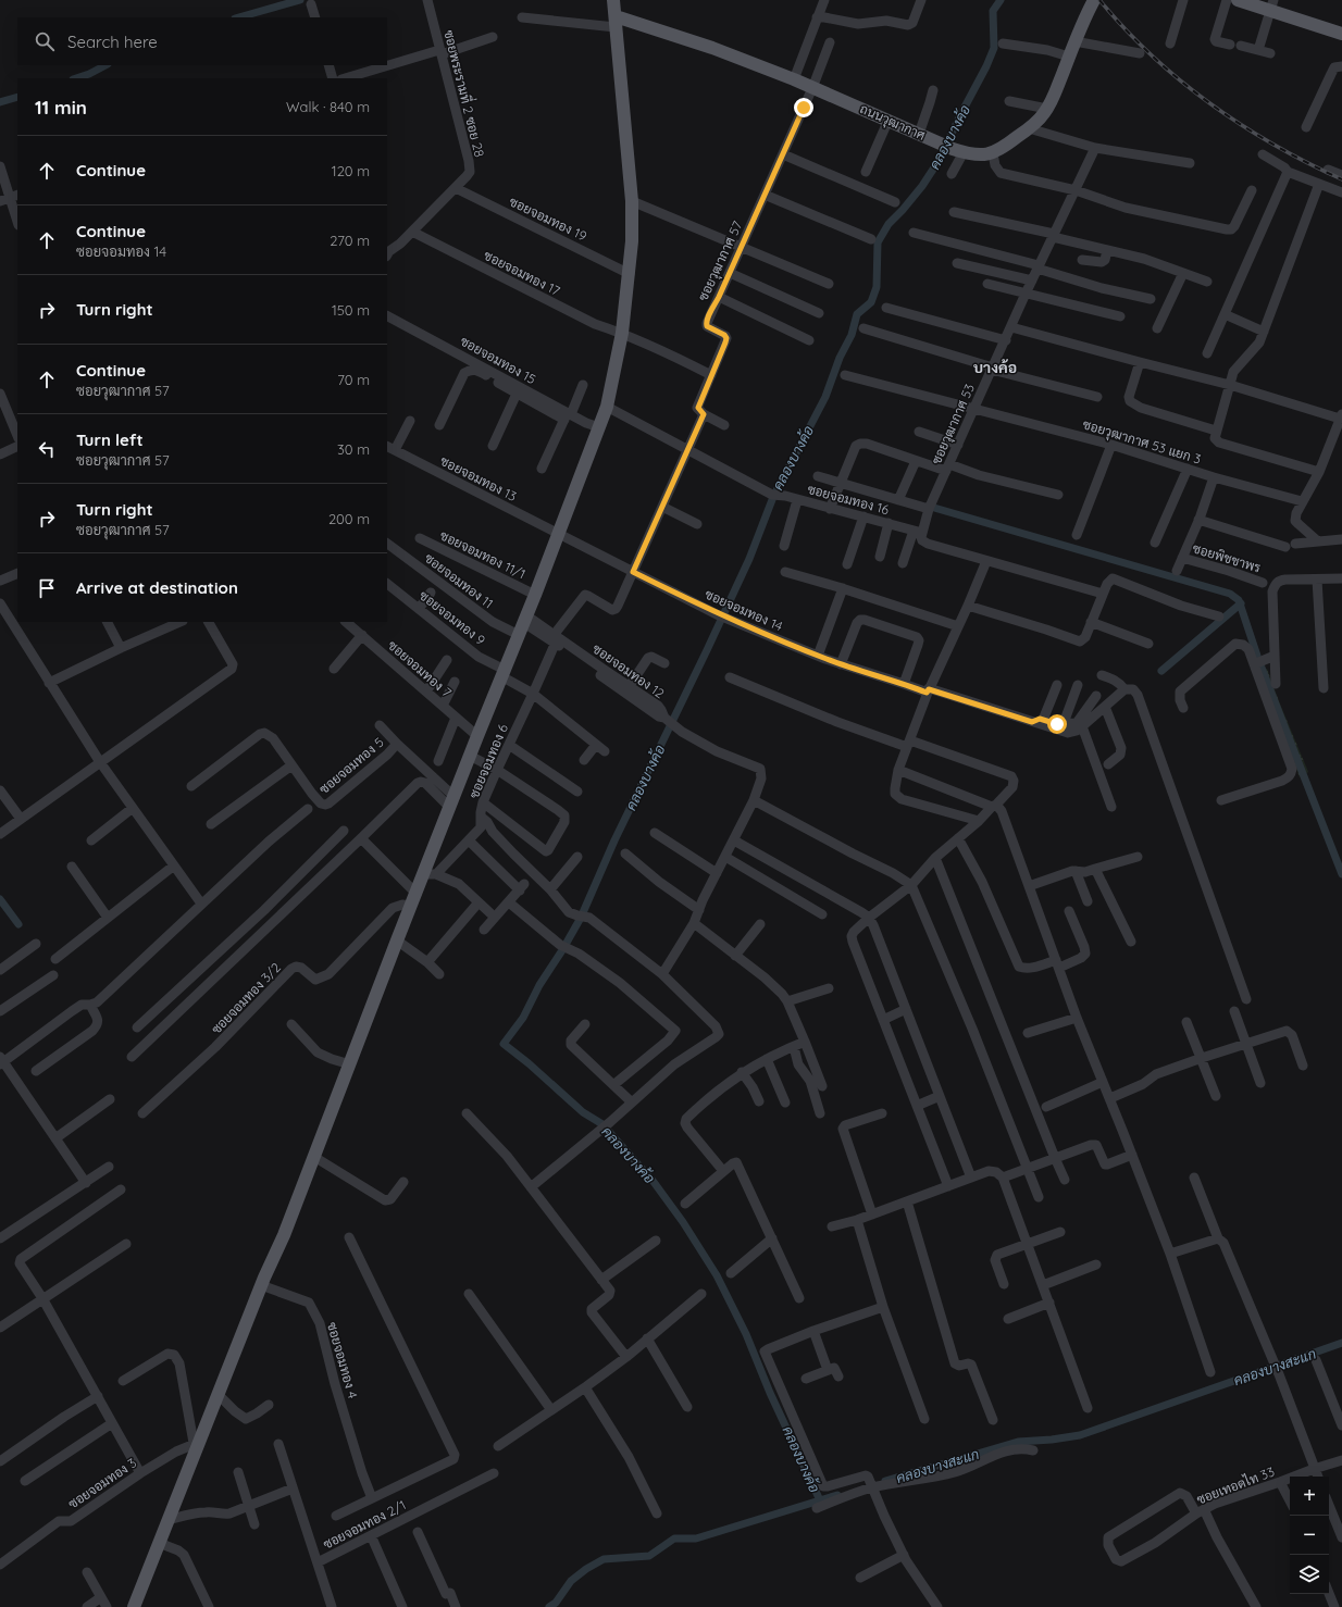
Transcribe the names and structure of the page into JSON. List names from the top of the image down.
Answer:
{
  "streets": {
    "main road": ["ถนนวุฒากาศ"],
    "street": [
      "ซอยพระรามที่ 2 ซอย 28",
      "ซอยจอมทอง 19",
      "ซอยวุฒากาศ 57",
      "ซอยจอมทอง 17",
      "ซอยจอมทอง 15",
      "ซอยวุฒากาศ 53",
      "ซอยวุฒากาศ 53 แยก 3",
      "ซอยจอมทอง 13",
      "ซอยจอมทอง 16",
      "ซอยจอมทอง 11/1",
      "ซอยพิชชาพร",
      "ซอยจอมทอง 11",
      "ซอยจอมทอง 14",
      "ซอยจอมทอง 9",
      "ซอยจอมทอง 7",
      "ซอยจอมทอง 12",
      "ซอยจอมทอง 6",
      "ซอยจอมทอง 5",
      "ซอยจอมทอง 3/2",
      "ซอยจอมทอง 4",
      "ซอยจอมทอง 3",
      "ซอยเทอดไท 33",
      "ซอยจอมทอง 2/1"
    ]
  },
  "crossings": [
    ["ซอยพระรามที่ 2 ซอย 28", "ซอยจอมทอง 19"],
    ["ซอยพระรามที่ 2 ซอย 28", "ซอยจอมทอง 17"],
    ["ถนนวุฒากาศ", "ซอยวุฒากาศ 57"],
    ["ซอยวุฒากาศ 57", "ซอยจอมทอง 17"],
    ["ซอยวุฒากาศ 53", "ซอยวุฒากาศ 53 แยก 3"],
    ["ซอยวุฒากาศ 53", "ซอยจอมทอง 16"],
    ["ซอยจอมทอง 13", "ซอยจอมทอง 14"],
    ["ซอยจอมทอง 11", "ซอยจอมทอง 12"],
    ["ซอยจอมทอง 14", "ซอยจอมทอง 6"],
    ["ซอยจอมทอง 9", "ซอยจอมทอง 6"],
    ["ซอยจอมทอง 12", "ซอยจอมทอง 6"]
  ],
  "districts": ["บางค้อ"],
  "water": ["คลองบางค้อ", "คลองบางสะแก"],
  "page": {
    "search": "Search here",
    "heading": ["11 min", "Walk · 840 m"],
    "list": [
      ["Continue", "120 m"],
      ["Continue", "ซอยจอมทอง 14", "270 m"],
      ["Turn right", "150 m"],
      ["Continue", "ซอยวุฒากาศ 57", "70 m"],
      ["Turn left", "ซอยวุฒากาศ 57", "30 m"],
      ["Turn right", "ซอยวุฒากาศ 57", "200 m"],
      "Arrive at destination"
    ],
    "map_buttons": ["+", "−"]
  }
}
